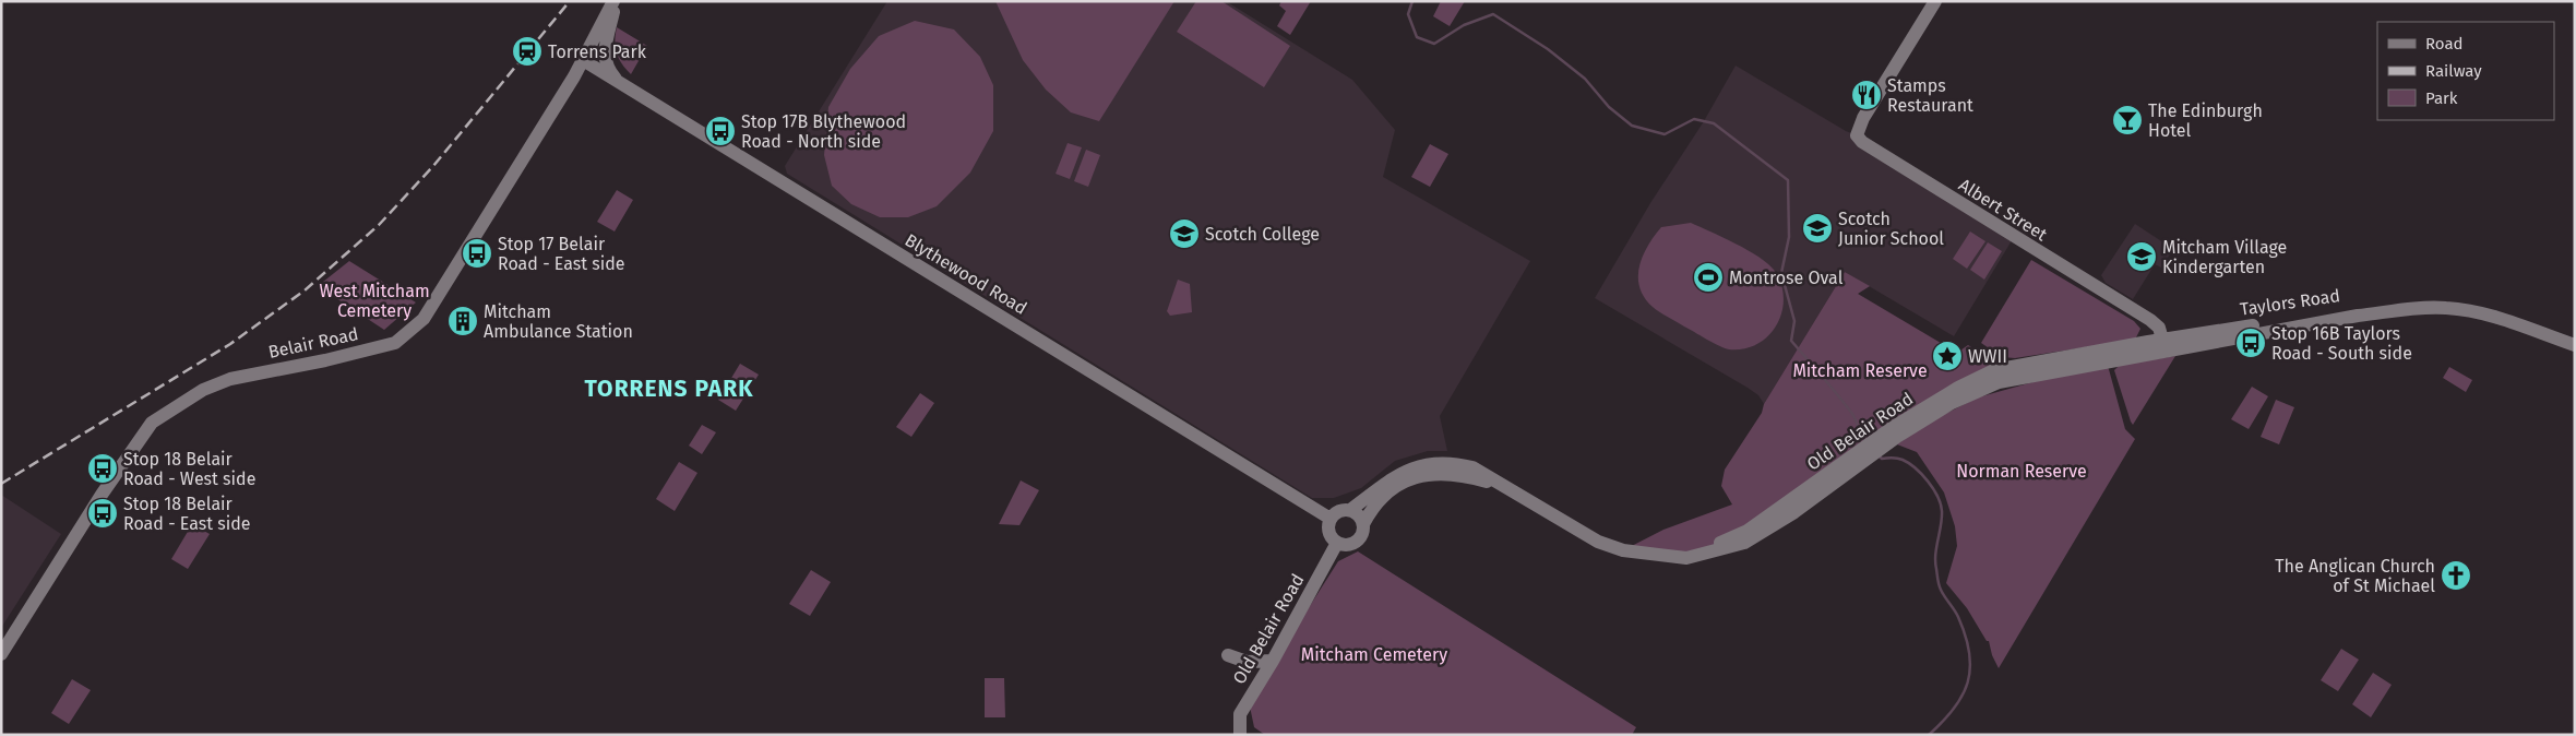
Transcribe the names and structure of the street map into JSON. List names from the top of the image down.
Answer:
{
  "streets": {
    "main road": [
      "Albert Street",
      "Blythewood Road",
      "Taylors Road",
      "Belair Road",
      "Old Belair Road"
    ]
  },
  "crossings": [
    ["Albert Street", "Taylors Road"],
    ["Blythewood Road", "Belair Road"],
    ["Blythewood Road", "Old Belair Road"],
    ["Taylors Road", "Old Belair Road"]
  ],
  "districts": ["TORRENS PARK"],
  "parks": [
    "West Mitcham Cemetery",
    "Mitcham Reserve",
    "Norman Reserve",
    "Mitcham Cemetery"
  ],
  "places": {
    "station": ["Torrens Park"],
    "restaurant": ["Stamps Restaurant"],
    "bar": ["The Edinburgh Hotel"],
    "bus stop": [
      "Stop 17B Blythewood Road - North side",
      "Stop 17 Belair Road - East side",
      "Stop 16B Taylors Road - South side",
      "Stop 18 Belair Road - West side",
      "Stop 18 Belair Road - East side"
    ],
    "school or university": ["Scotch Junior School", "Scotch College", "Mitcham Village Kindergarten"],
    "sports": ["Montrose Oval"],
    "building": ["Mitcham Ambulance Station"],
    "place": ["WWII"],
    "church": ["The Anglican Church of St Michael"]
  },
  "legend": ["Road", "Railway", "Park"]
}
